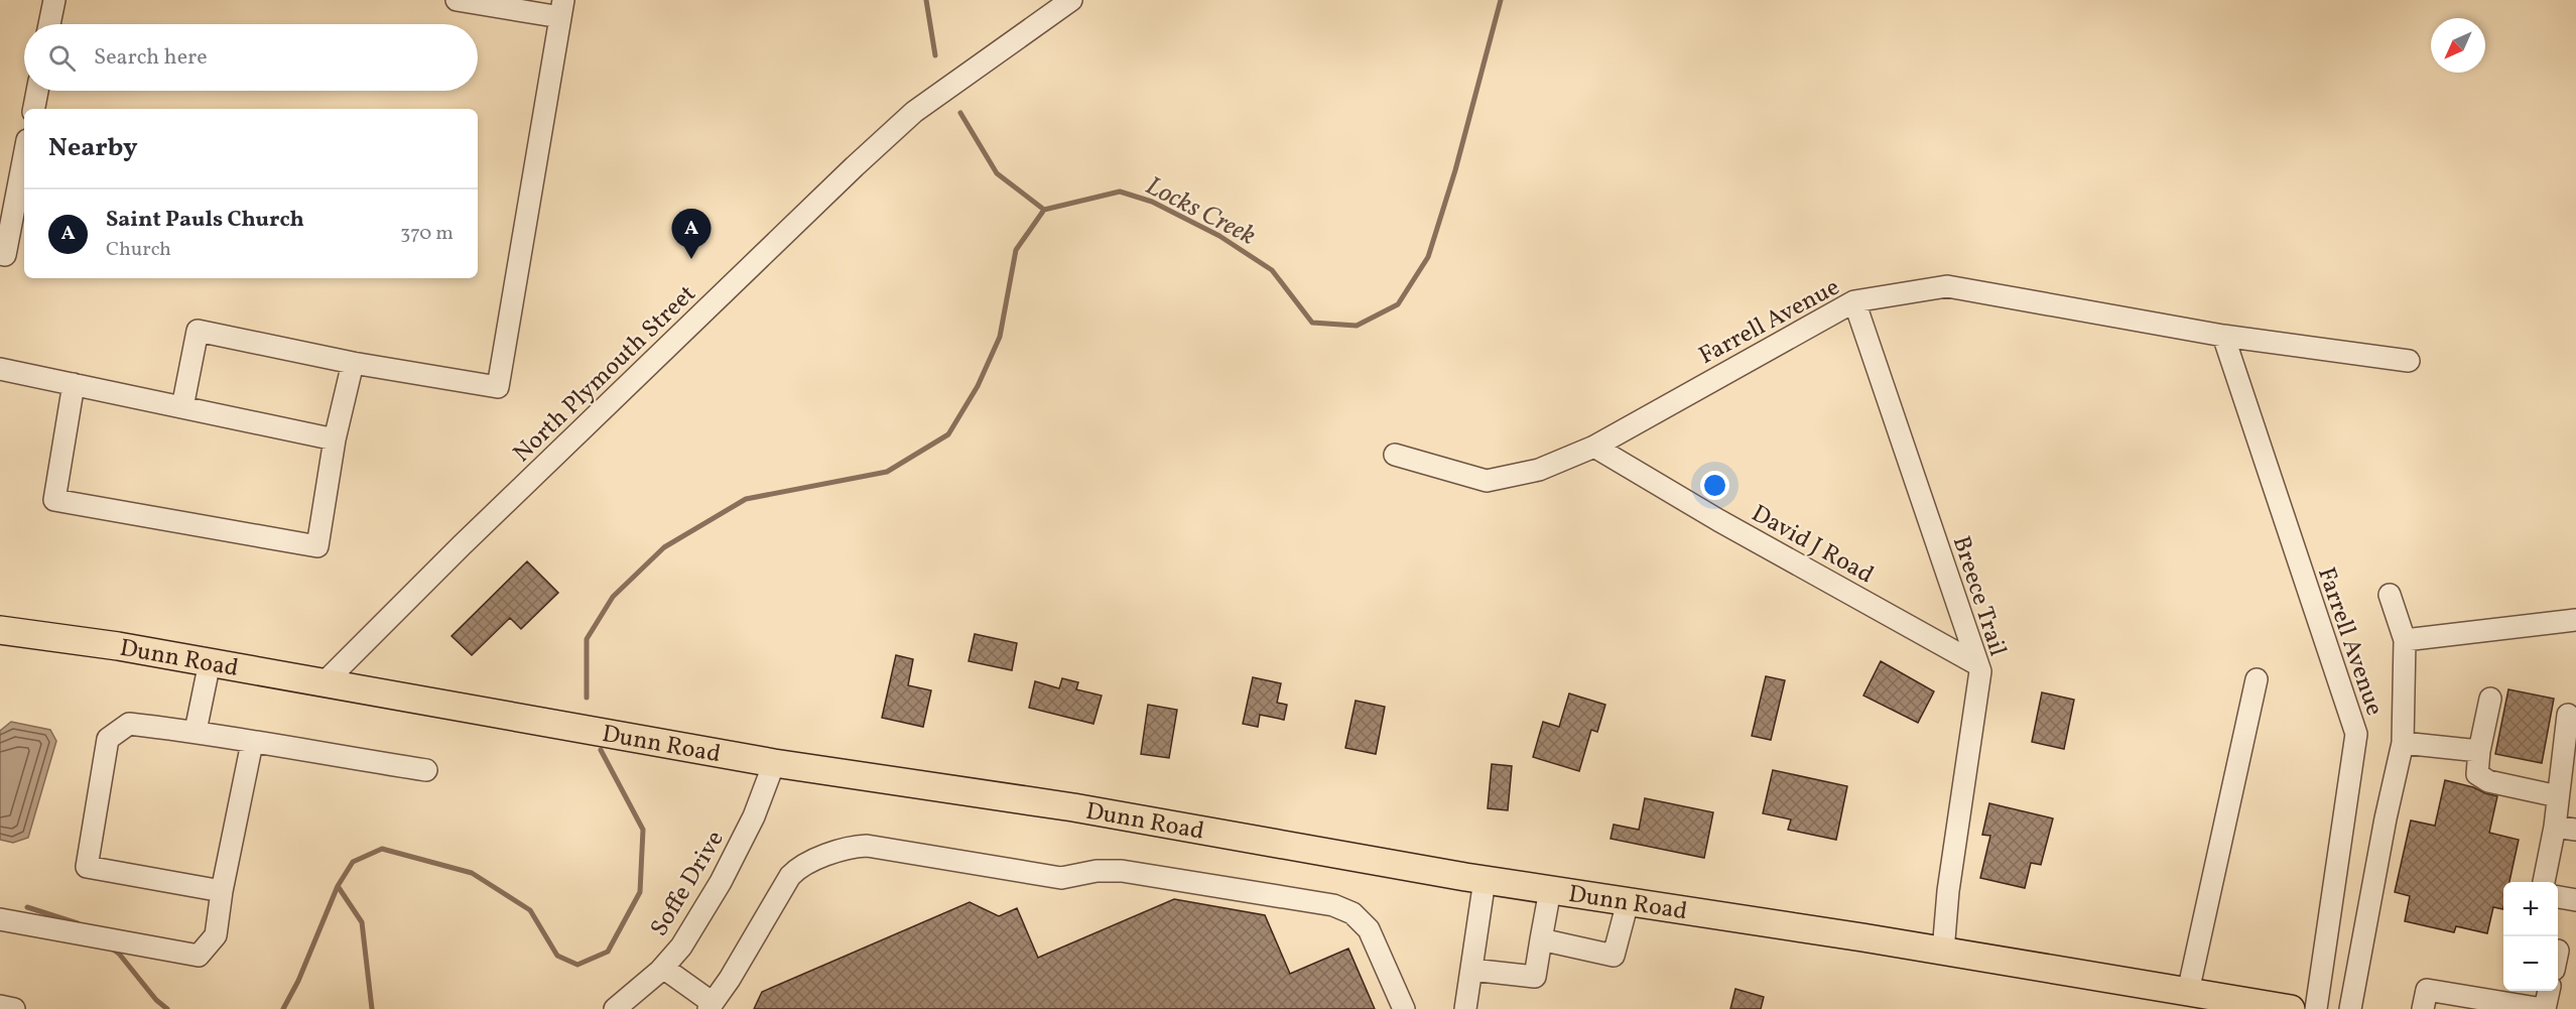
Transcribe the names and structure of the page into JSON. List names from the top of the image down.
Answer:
{
  "streets": {
    "main road": ["Dunn Road"],
    "street": [
      "Farrell Avenue",
      "North Plymouth Street",
      "David J Road",
      "Breece Trail",
      "Soffe Drive"
    ]
  },
  "crossings": [
    ["Farrell Avenue", "David J Road"],
    ["Farrell Avenue", "Breece Trail"],
    ["North Plymouth Street", "Dunn Road"],
    ["David J Road", "Breece Trail"],
    ["Breece Trail", "Dunn Road"],
    ["Dunn Road", "Soffe Drive"]
  ],
  "water": ["Locks Creek"],
  "north": "bottom left",
  "page": {
    "search": "Search here",
    "heading": "Nearby",
    "list": [
      {
        "mark": "A",
        "name": "Saint Pauls Church",
        "note": "Church",
        "value": "370 m"
      }
    ],
    "pins": "A",
    "map_buttons": ["+", "−"]
  }
}
